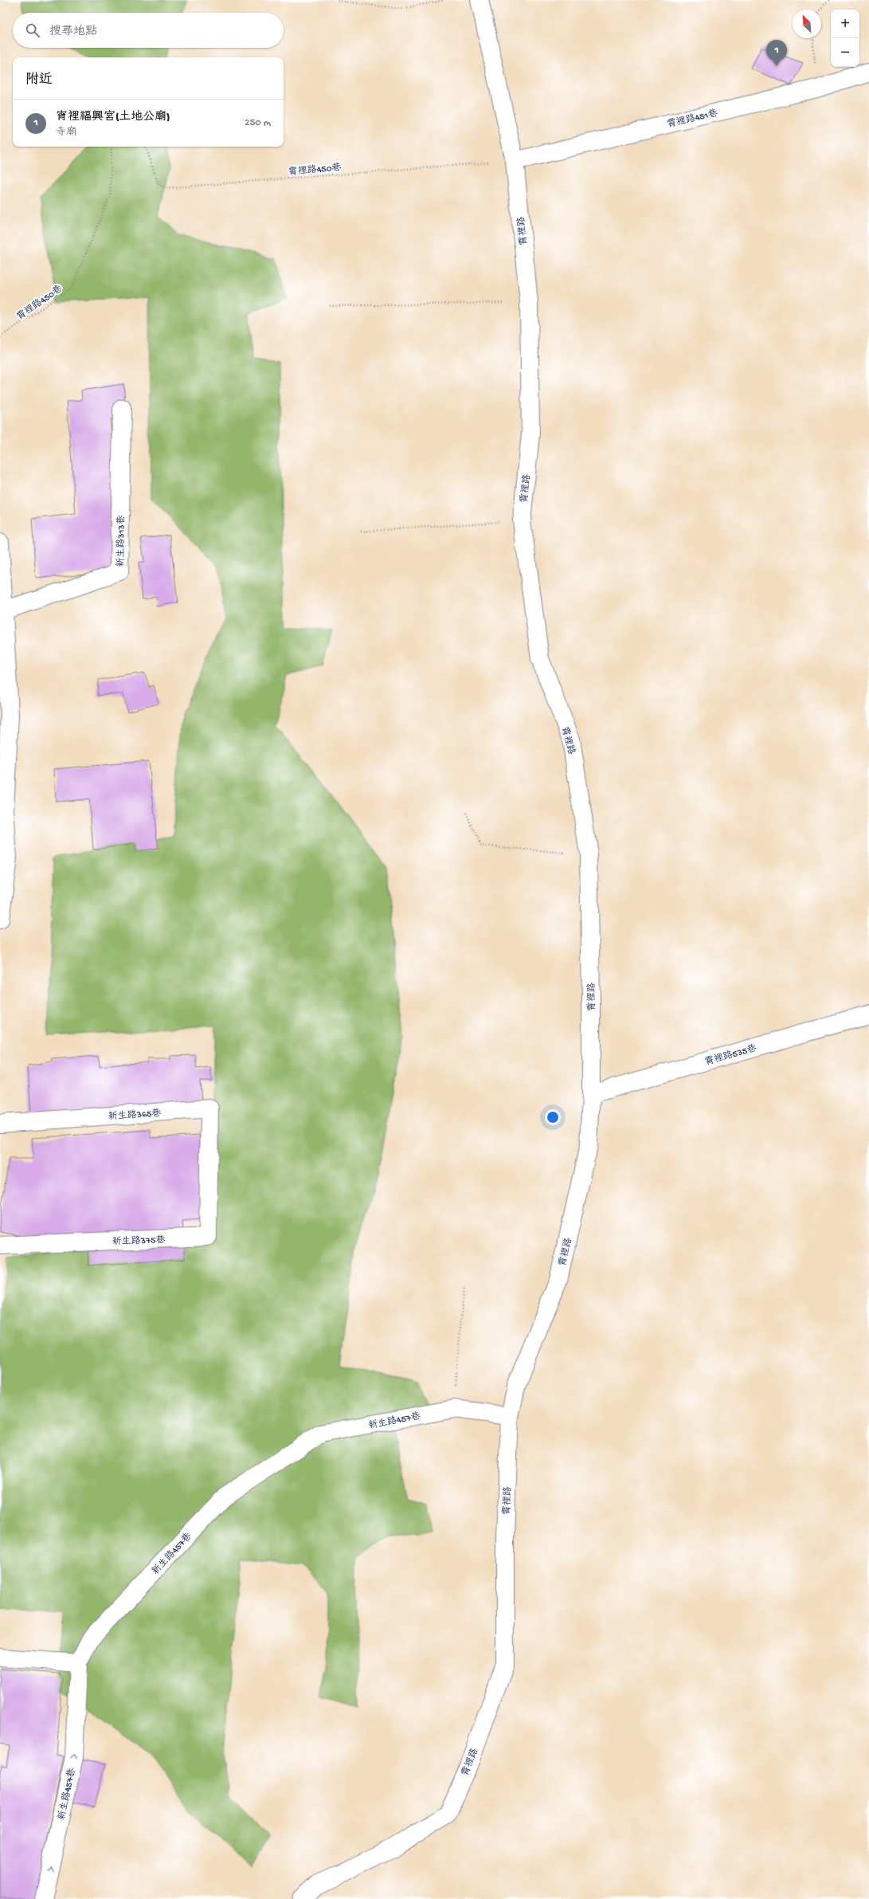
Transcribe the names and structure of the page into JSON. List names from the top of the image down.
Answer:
{
  "streets": {
    "street": [
      "霄裡路451巷",
      "霄裡路",
      "新生路313巷",
      "霄裡路535巷",
      "新生路365巷",
      "新生路375巷",
      "新生路457巷"
    ],
    "path": ["霄裡路450巷"]
  },
  "crossings": [
    ["霄裡路451巷", "霄裡路450巷"],
    ["霄裡路451巷", "霄裡路"],
    ["霄裡路450巷", "霄裡路"],
    ["霄裡路", "霄裡路535巷"],
    ["霄裡路", "新生路457巷"],
    ["新生路365巷", "新生路375巷"]
  ],
  "north": "top left",
  "page": {
    "map_buttons": ["+", "−"],
    "search": "搜尋地點",
    "pins": "1",
    "heading": "附近",
    "list": [
      {
        "mark": "1",
        "name": "宵裡福興宮(土地公廟)",
        "note": "寺廟",
        "value": "250 m"
      }
    ]
  }
}
